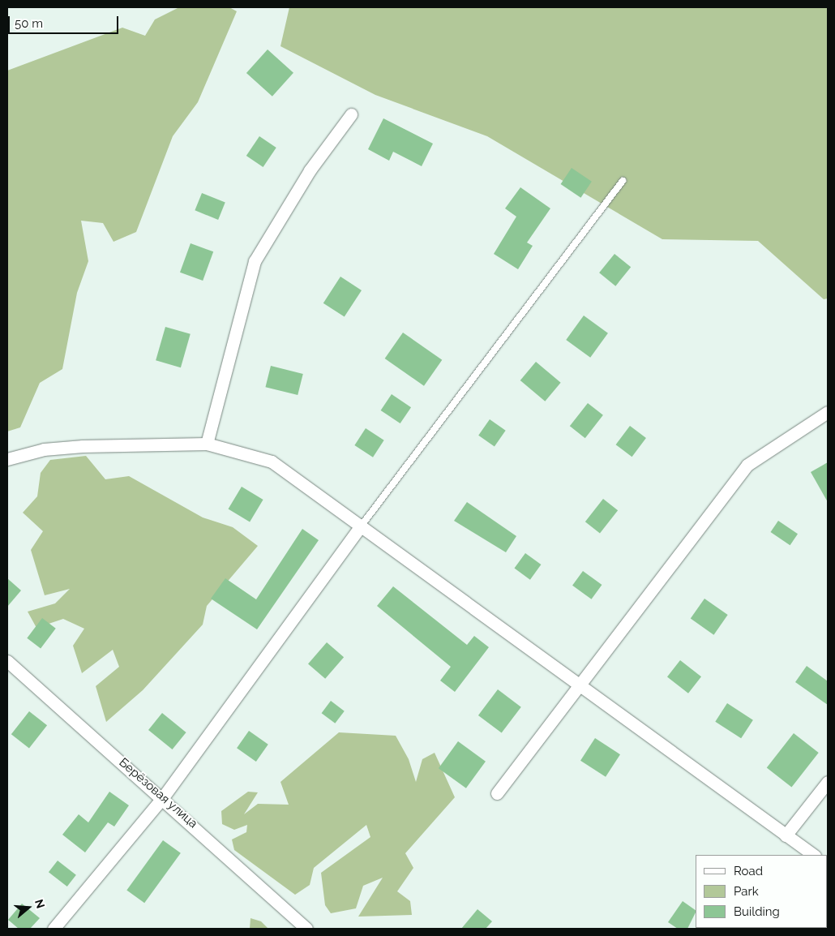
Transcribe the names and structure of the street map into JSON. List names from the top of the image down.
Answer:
{
  "streets": {
    "street": ["Берёзовая улица"]
  },
  "legend": ["Road", "Park", "Building"],
  "scale_bar": "50 m",
  "north": "right"
}
